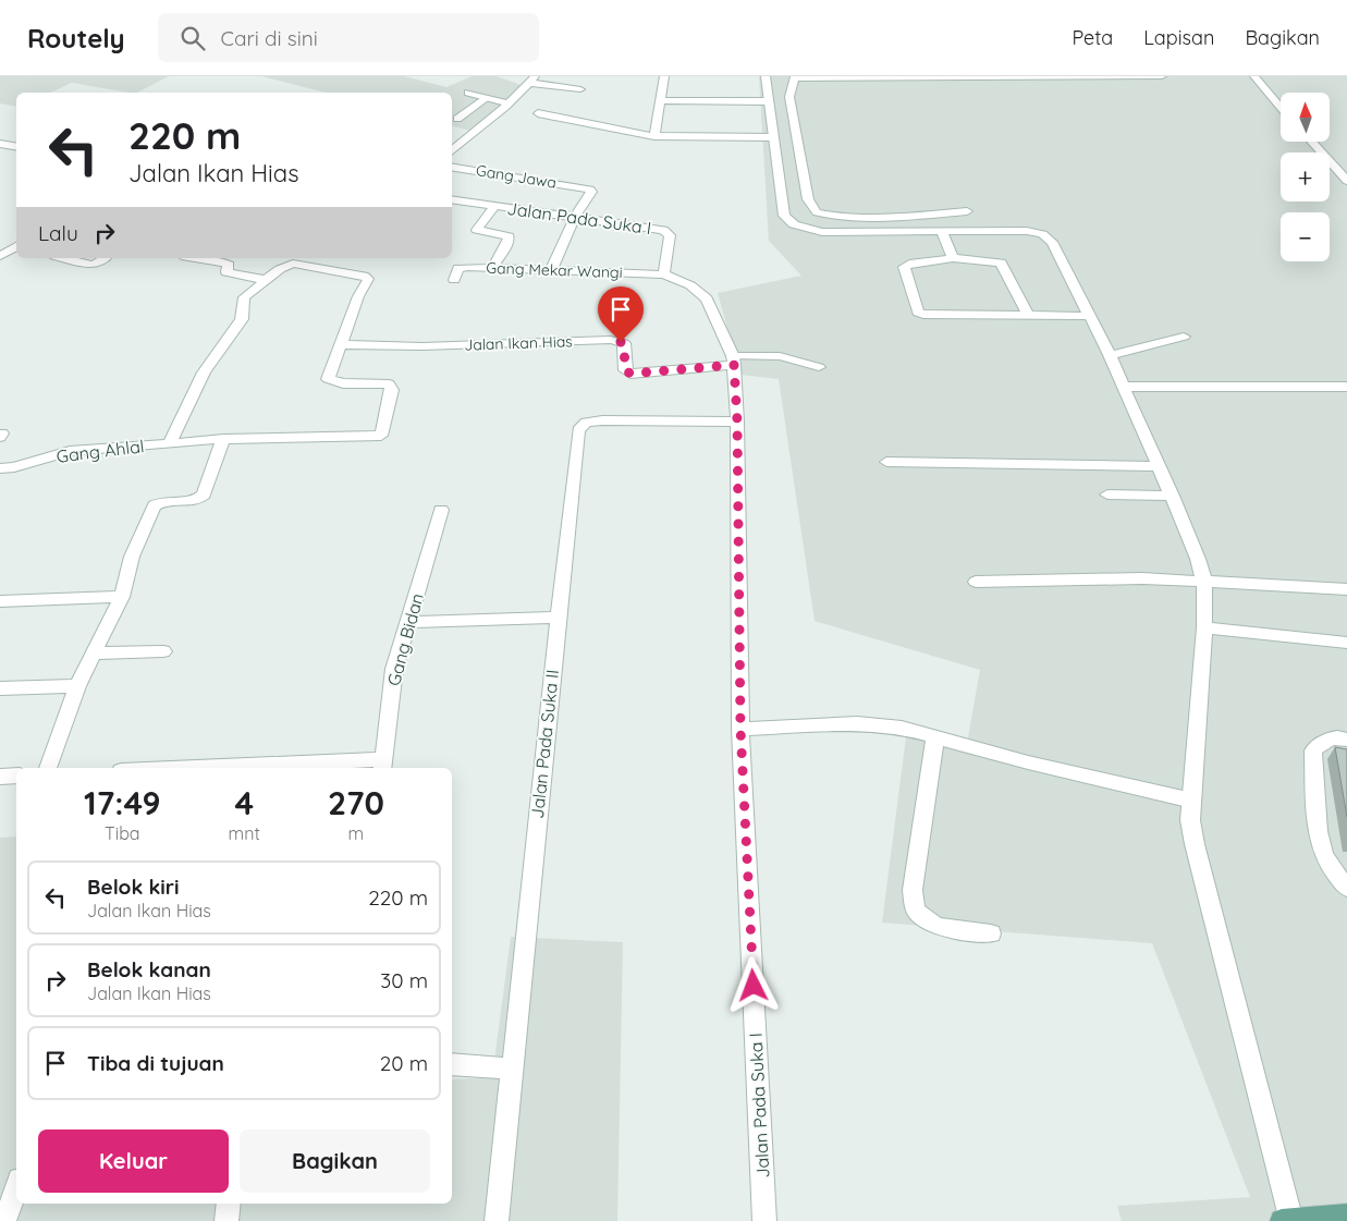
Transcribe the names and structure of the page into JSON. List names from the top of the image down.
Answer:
{
  "streets": {
    "street": [
      "Gang Jawa",
      "Jalan Pada Suka I",
      "Gang Mekar Wangi",
      "Jalan Ikan Hias",
      "Gang Ahlal",
      "Gang Bidan",
      "Jalan Pada Suka II"
    ]
  },
  "crossings": [
    ["Gang Jawa", "Jalan Pada Suka I"],
    ["Jalan Pada Suka I", "Gang Mekar Wangi"],
    ["Jalan Pada Suka I", "Jalan Ikan Hias"],
    ["Jalan Pada Suka I", "Jalan Pada Suka II"],
    ["Jalan Ikan Hias", "Gang Ahlal"]
  ],
  "north": "top",
  "page": {
    "header": "Routely",
    "search": "Cari di sini",
    "nav": ["Peta", "Lapisan", "Bagikan"],
    "map_buttons": ["+", "−"],
    "turn": ["220 m", "Jalan Ikan Hias"],
    "then": "Lalu",
    "eta": [
      "17:49",
      "Tiba",
      "4",
      "mnt",
      "270",
      "m"
    ],
    "list": [
      {
        "name": "Belok kiri",
        "note": "Jalan Ikan Hias",
        "value": "220 m"
      },
      {
        "name": "Belok kanan",
        "note": "Jalan Ikan Hias",
        "value": "30 m"
      },
      {
        "name": "Tiba di tujuan",
        "value": "20 m"
      }
    ],
    "buttons": ["Keluar", "Bagikan"]
  }
}
